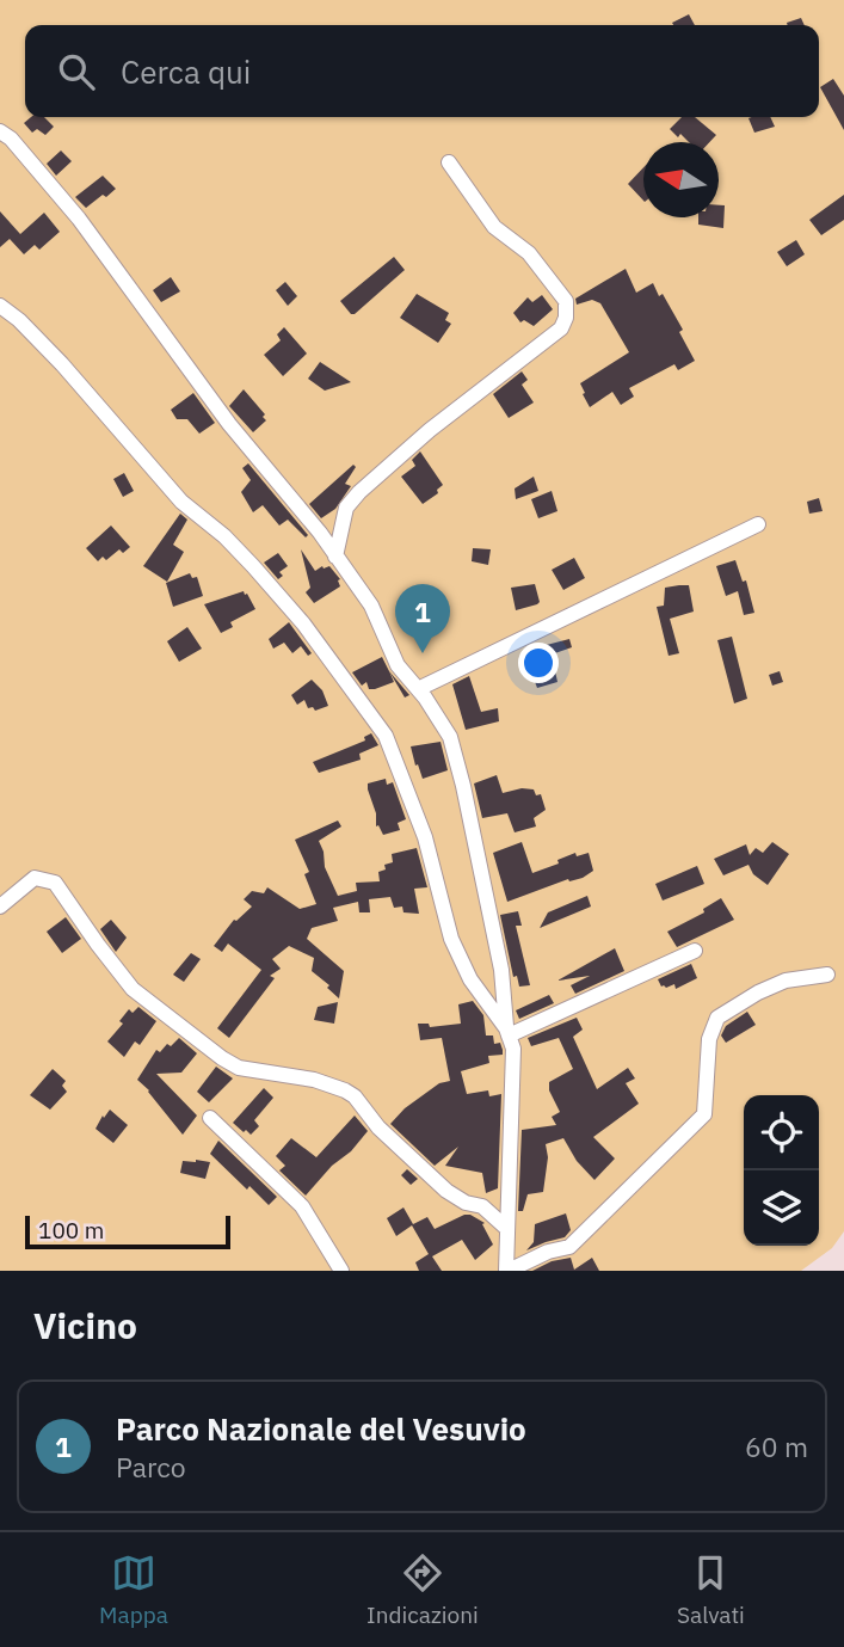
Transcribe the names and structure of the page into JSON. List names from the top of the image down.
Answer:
{
  "scale_bar": "100 m",
  "north": "left",
  "page": {
    "search": "Cerca qui",
    "pins": "1",
    "scale": "100 m",
    "heading": "Vicino",
    "list": [
      {
        "mark": "1",
        "name": "Parco Nazionale del Vesuvio",
        "note": "Parco",
        "value": "60 m"
      }
    ],
    "nav": ["Mappa", "Indicazioni", "Salvati"]
  }
}
